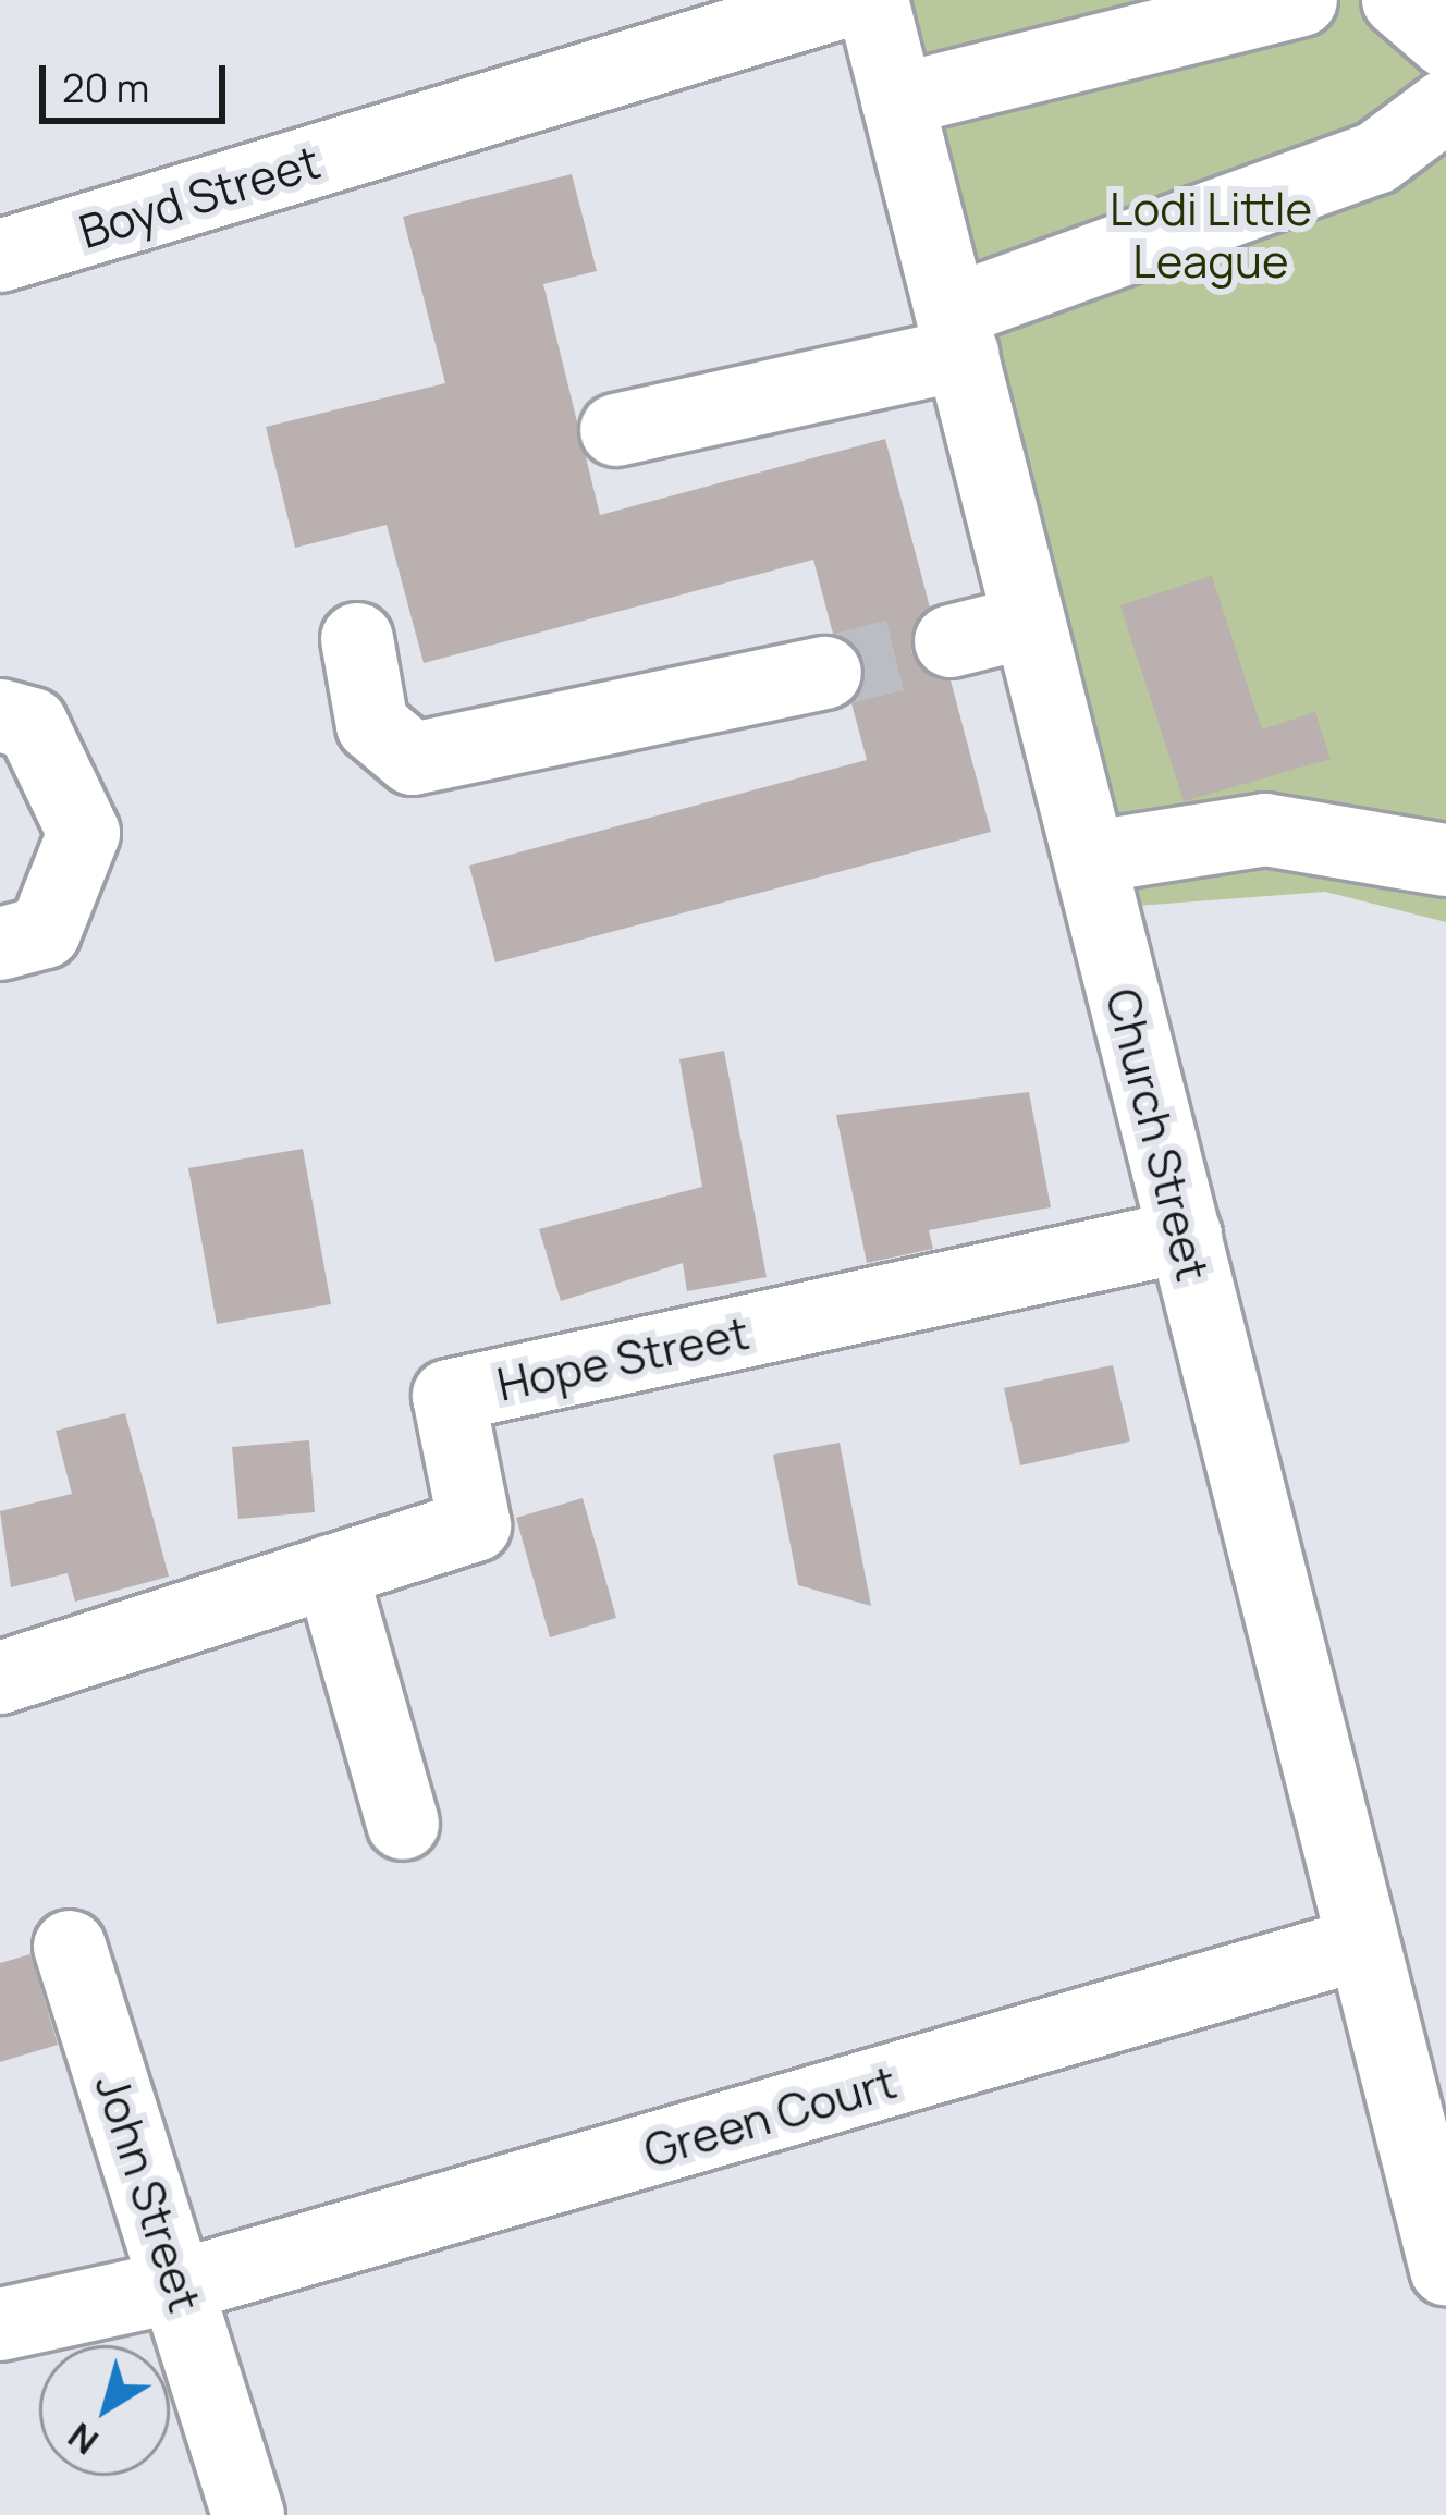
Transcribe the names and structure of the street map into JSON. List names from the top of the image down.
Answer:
{
  "streets": {
    "street": [
      "Boyd Street",
      "Church Street",
      "Hope Street",
      "Green Court",
      "John Street"
    ]
  },
  "crossings": [
    ["Church Street", "Hope Street"],
    ["Church Street", "Green Court"],
    ["Green Court", "John Street"]
  ],
  "parks": ["Lodi Little League"],
  "scale_bar": "20 m",
  "north": "bottom left"
}
